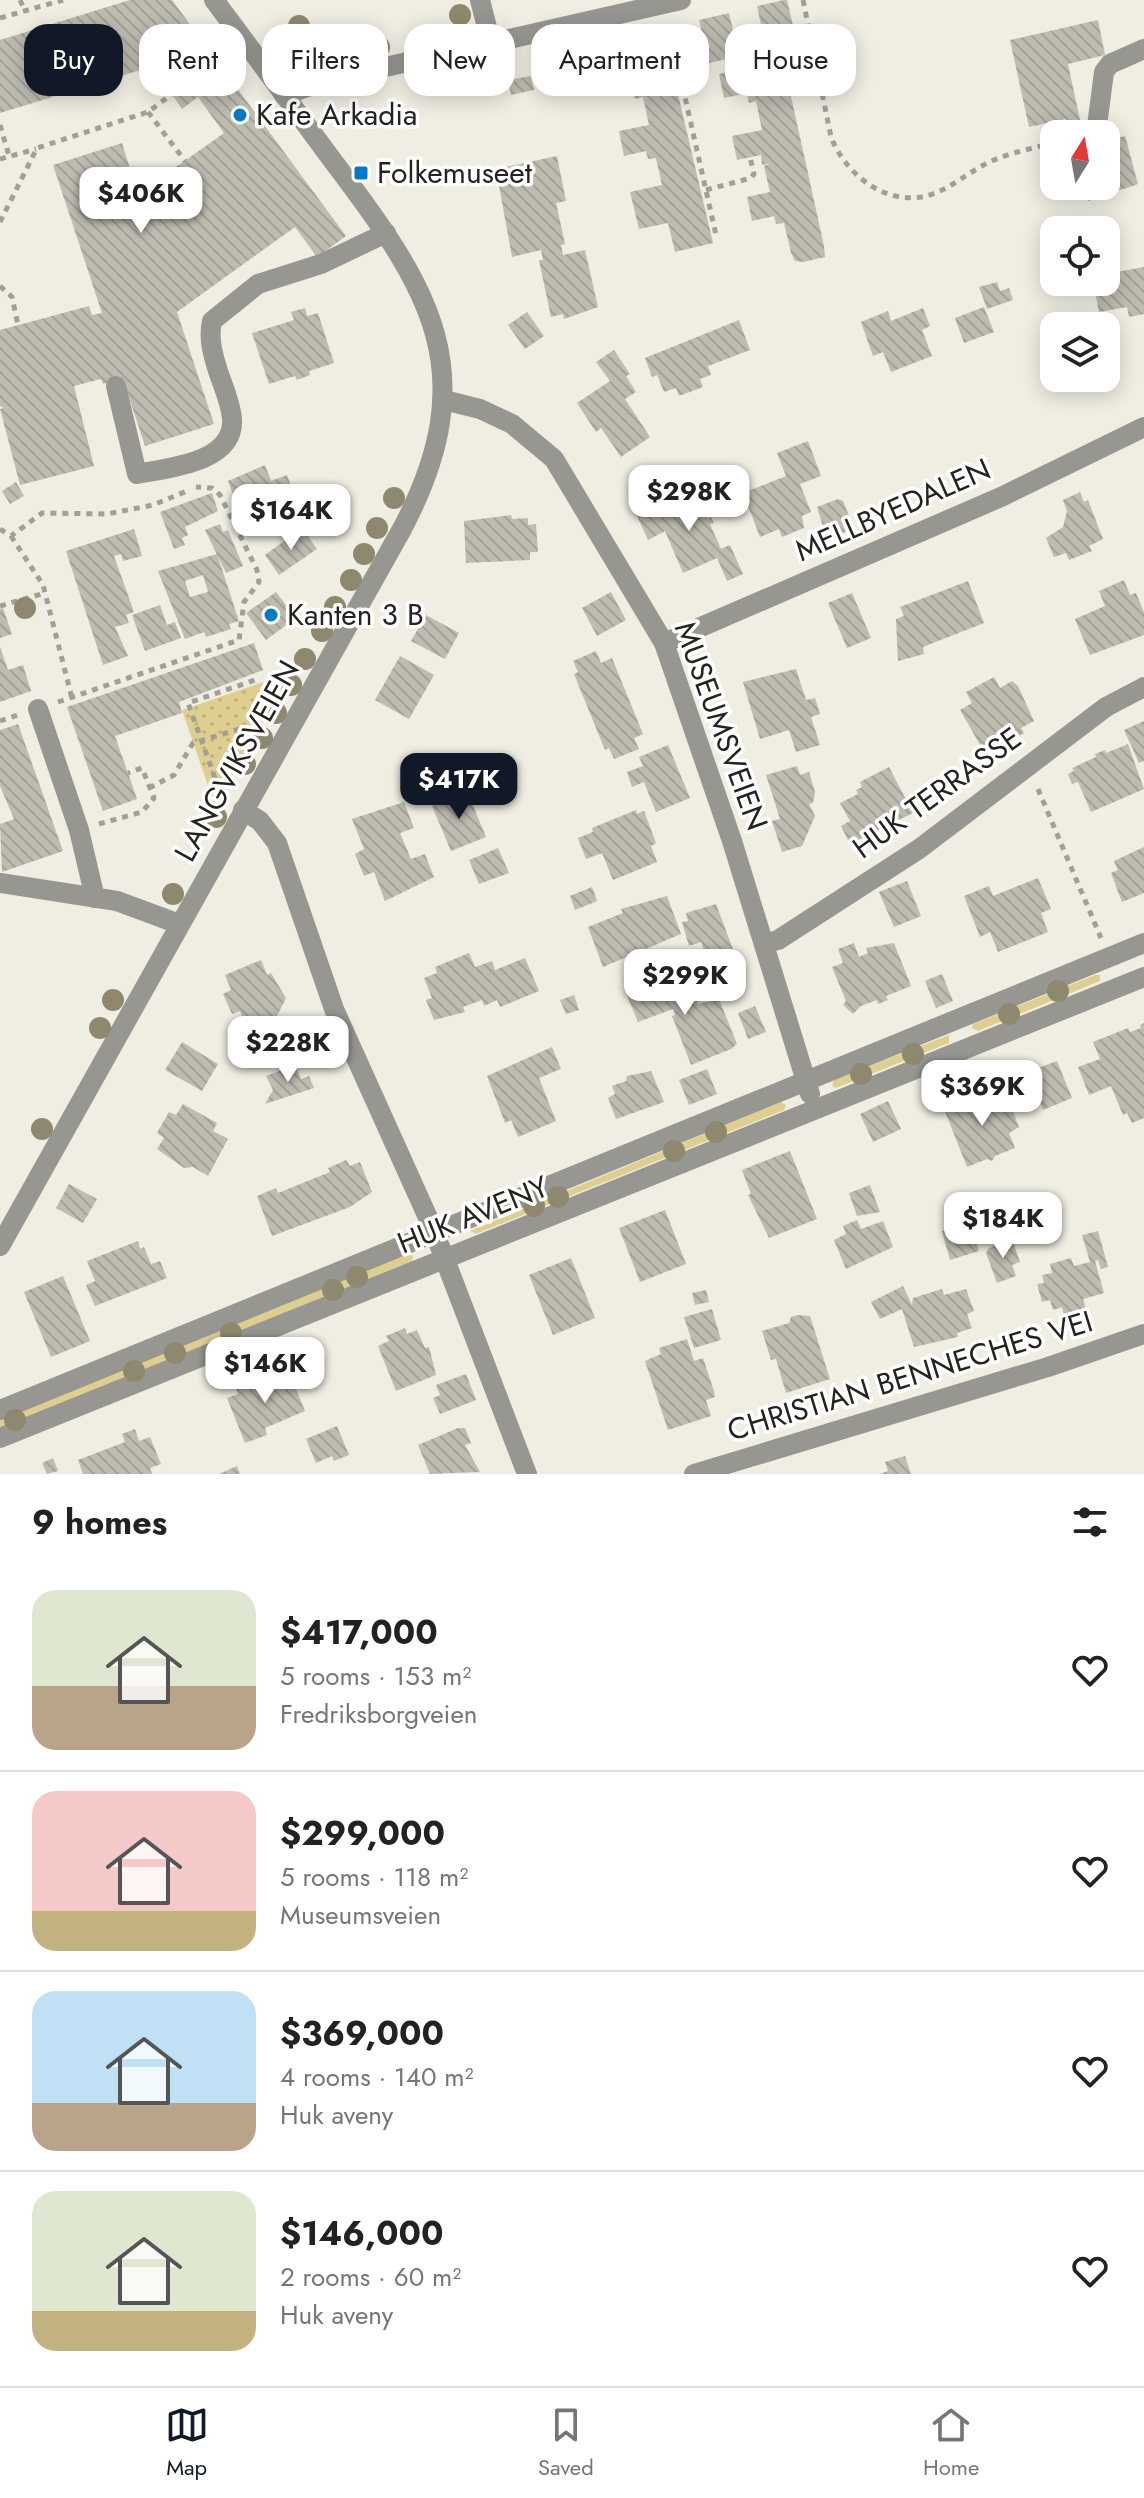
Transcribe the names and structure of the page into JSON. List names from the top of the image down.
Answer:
{
  "streets": {
    "street": [
      "MELLBYEDALEN",
      "MUSEUMSVEIEN",
      "LANGVIKSVEIEN",
      "HUK TERRASSE",
      "HUK AVENY",
      "CHRISTIAN BENNECHES VEI"
    ]
  },
  "crossings": [
    ["MELLBYEDALEN", "MUSEUMSVEIEN"],
    ["MUSEUMSVEIEN", "LANGVIKSVEIEN"],
    ["MUSEUMSVEIEN", "HUK TERRASSE"],
    ["MUSEUMSVEIEN", "HUK AVENY"]
  ],
  "places": {
    "other": ["Kafe Arkadia", "Kanten 3 B"],
    "transit": ["Folkemuseet"]
  },
  "north": "top",
  "page": {
    "chip": [
      "Buy",
      "Rent",
      "Filters",
      "New",
      "Apartment",
      "House"
    ],
    "price": [
      "$406K",
      "$298K",
      "$164K",
      "$417K",
      "$299K",
      "$228K",
      "$369K",
      "$184K",
      "$146K"
    ],
    "heading": "9 homes",
    "list": [
      {
        "name": "$417,000",
        "note": "5 rooms · 153 m² · Fredriksborgveien"
      },
      {
        "name": "$299,000",
        "note": "5 rooms · 118 m² · Museumsveien"
      },
      {
        "name": "$369,000",
        "note": "4 rooms · 140 m² · Huk aveny"
      },
      {
        "name": "$146,000",
        "note": "2 rooms · 60 m² · Huk aveny"
      }
    ],
    "tabs": ["Map", "Saved", "Home"]
  }
}
